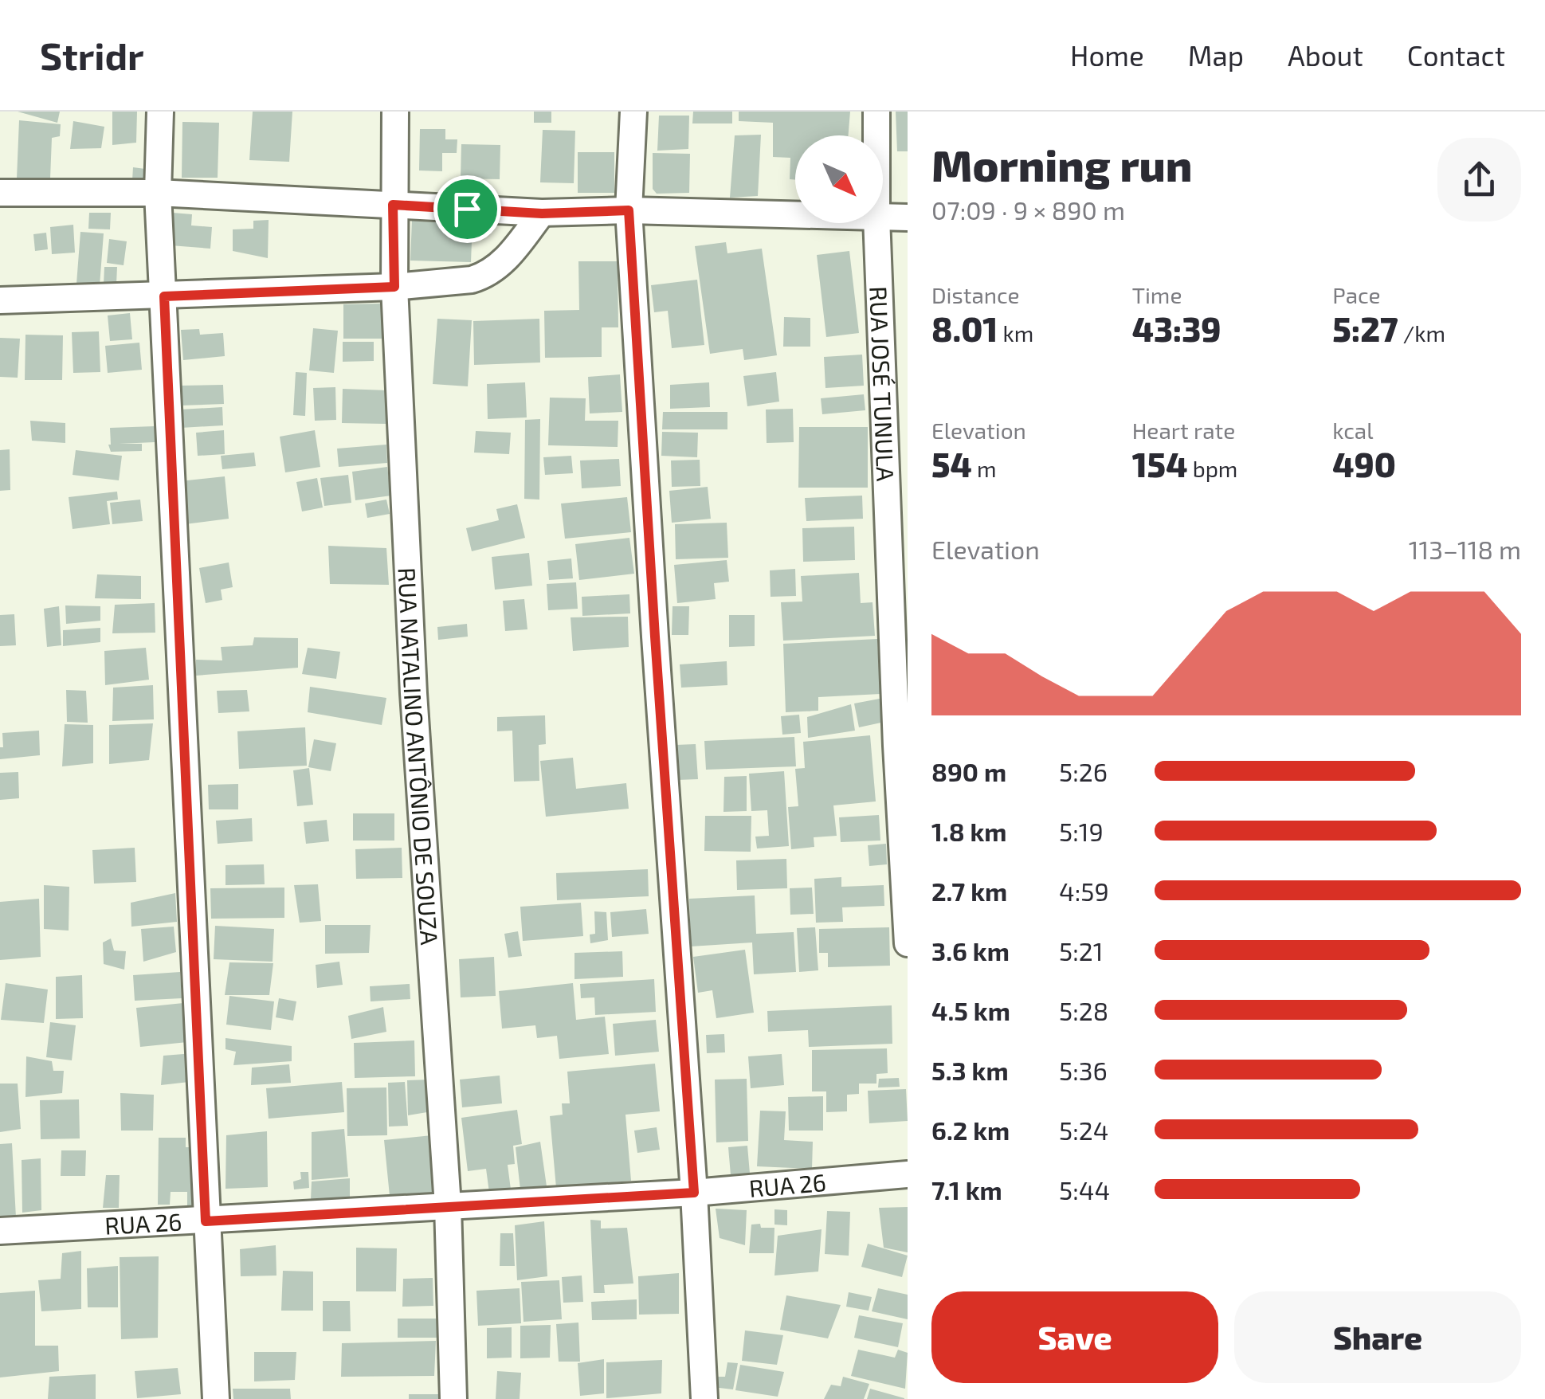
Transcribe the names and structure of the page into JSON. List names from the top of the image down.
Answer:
{
  "streets": {
    "street": ["RUA JOSÉ TUNULA", "RUA NATALINO ANTÔNIO DE SOUZA", "RUA 26"]
  },
  "crossings": [
    ["RUA NATALINO ANTÔNIO DE SOUZA", "RUA 26"]
  ],
  "north": "bottom right",
  "page": {
    "header": "Stridr",
    "nav": [
      "Home",
      "Map",
      "About",
      "Contact"
    ],
    "heading": ["Morning run", "07:09 · 9 × 890 m"],
    "stats": [
      ["Distance", "8.01 km"],
      ["Time", "43:39"],
      ["Pace", "5:27 /km"],
      ["Elevation", "54 m"],
      ["Heart rate", "154 bpm"],
      ["kcal", "490"]
    ],
    "chart": ["Elevation", "113–118 m"],
    "list": [
      {
        "name": "890 m",
        "note": "5:26"
      },
      {
        "name": "1.8 km",
        "note": "5:19"
      },
      {
        "name": "2.7 km",
        "note": "4:59"
      },
      {
        "name": "3.6 km",
        "note": "5:21"
      },
      {
        "name": "4.5 km",
        "note": "5:28"
      },
      {
        "name": "5.3 km",
        "note": "5:36"
      },
      {
        "name": "6.2 km",
        "note": "5:24"
      },
      {
        "name": "7.1 km",
        "note": "5:44"
      }
    ],
    "buttons": ["Save", "Share"]
  }
}
